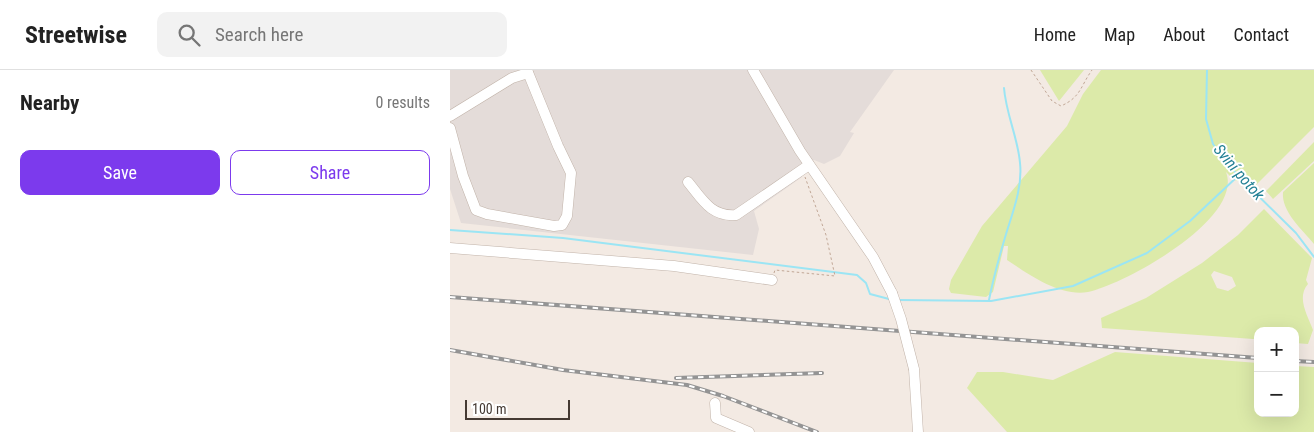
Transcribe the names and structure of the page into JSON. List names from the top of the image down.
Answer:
{
  "water": ["Sviní potok"],
  "scale_bar": "100 m",
  "page": {
    "header": "Streetwise",
    "search": "Search here",
    "nav": [
      "Home",
      "Map",
      "About",
      "Contact"
    ],
    "heading": ["Nearby", "0 results"],
    "buttons": ["Save", "Share"],
    "map_buttons": ["+", "−"],
    "scale": "100 m"
  }
}
